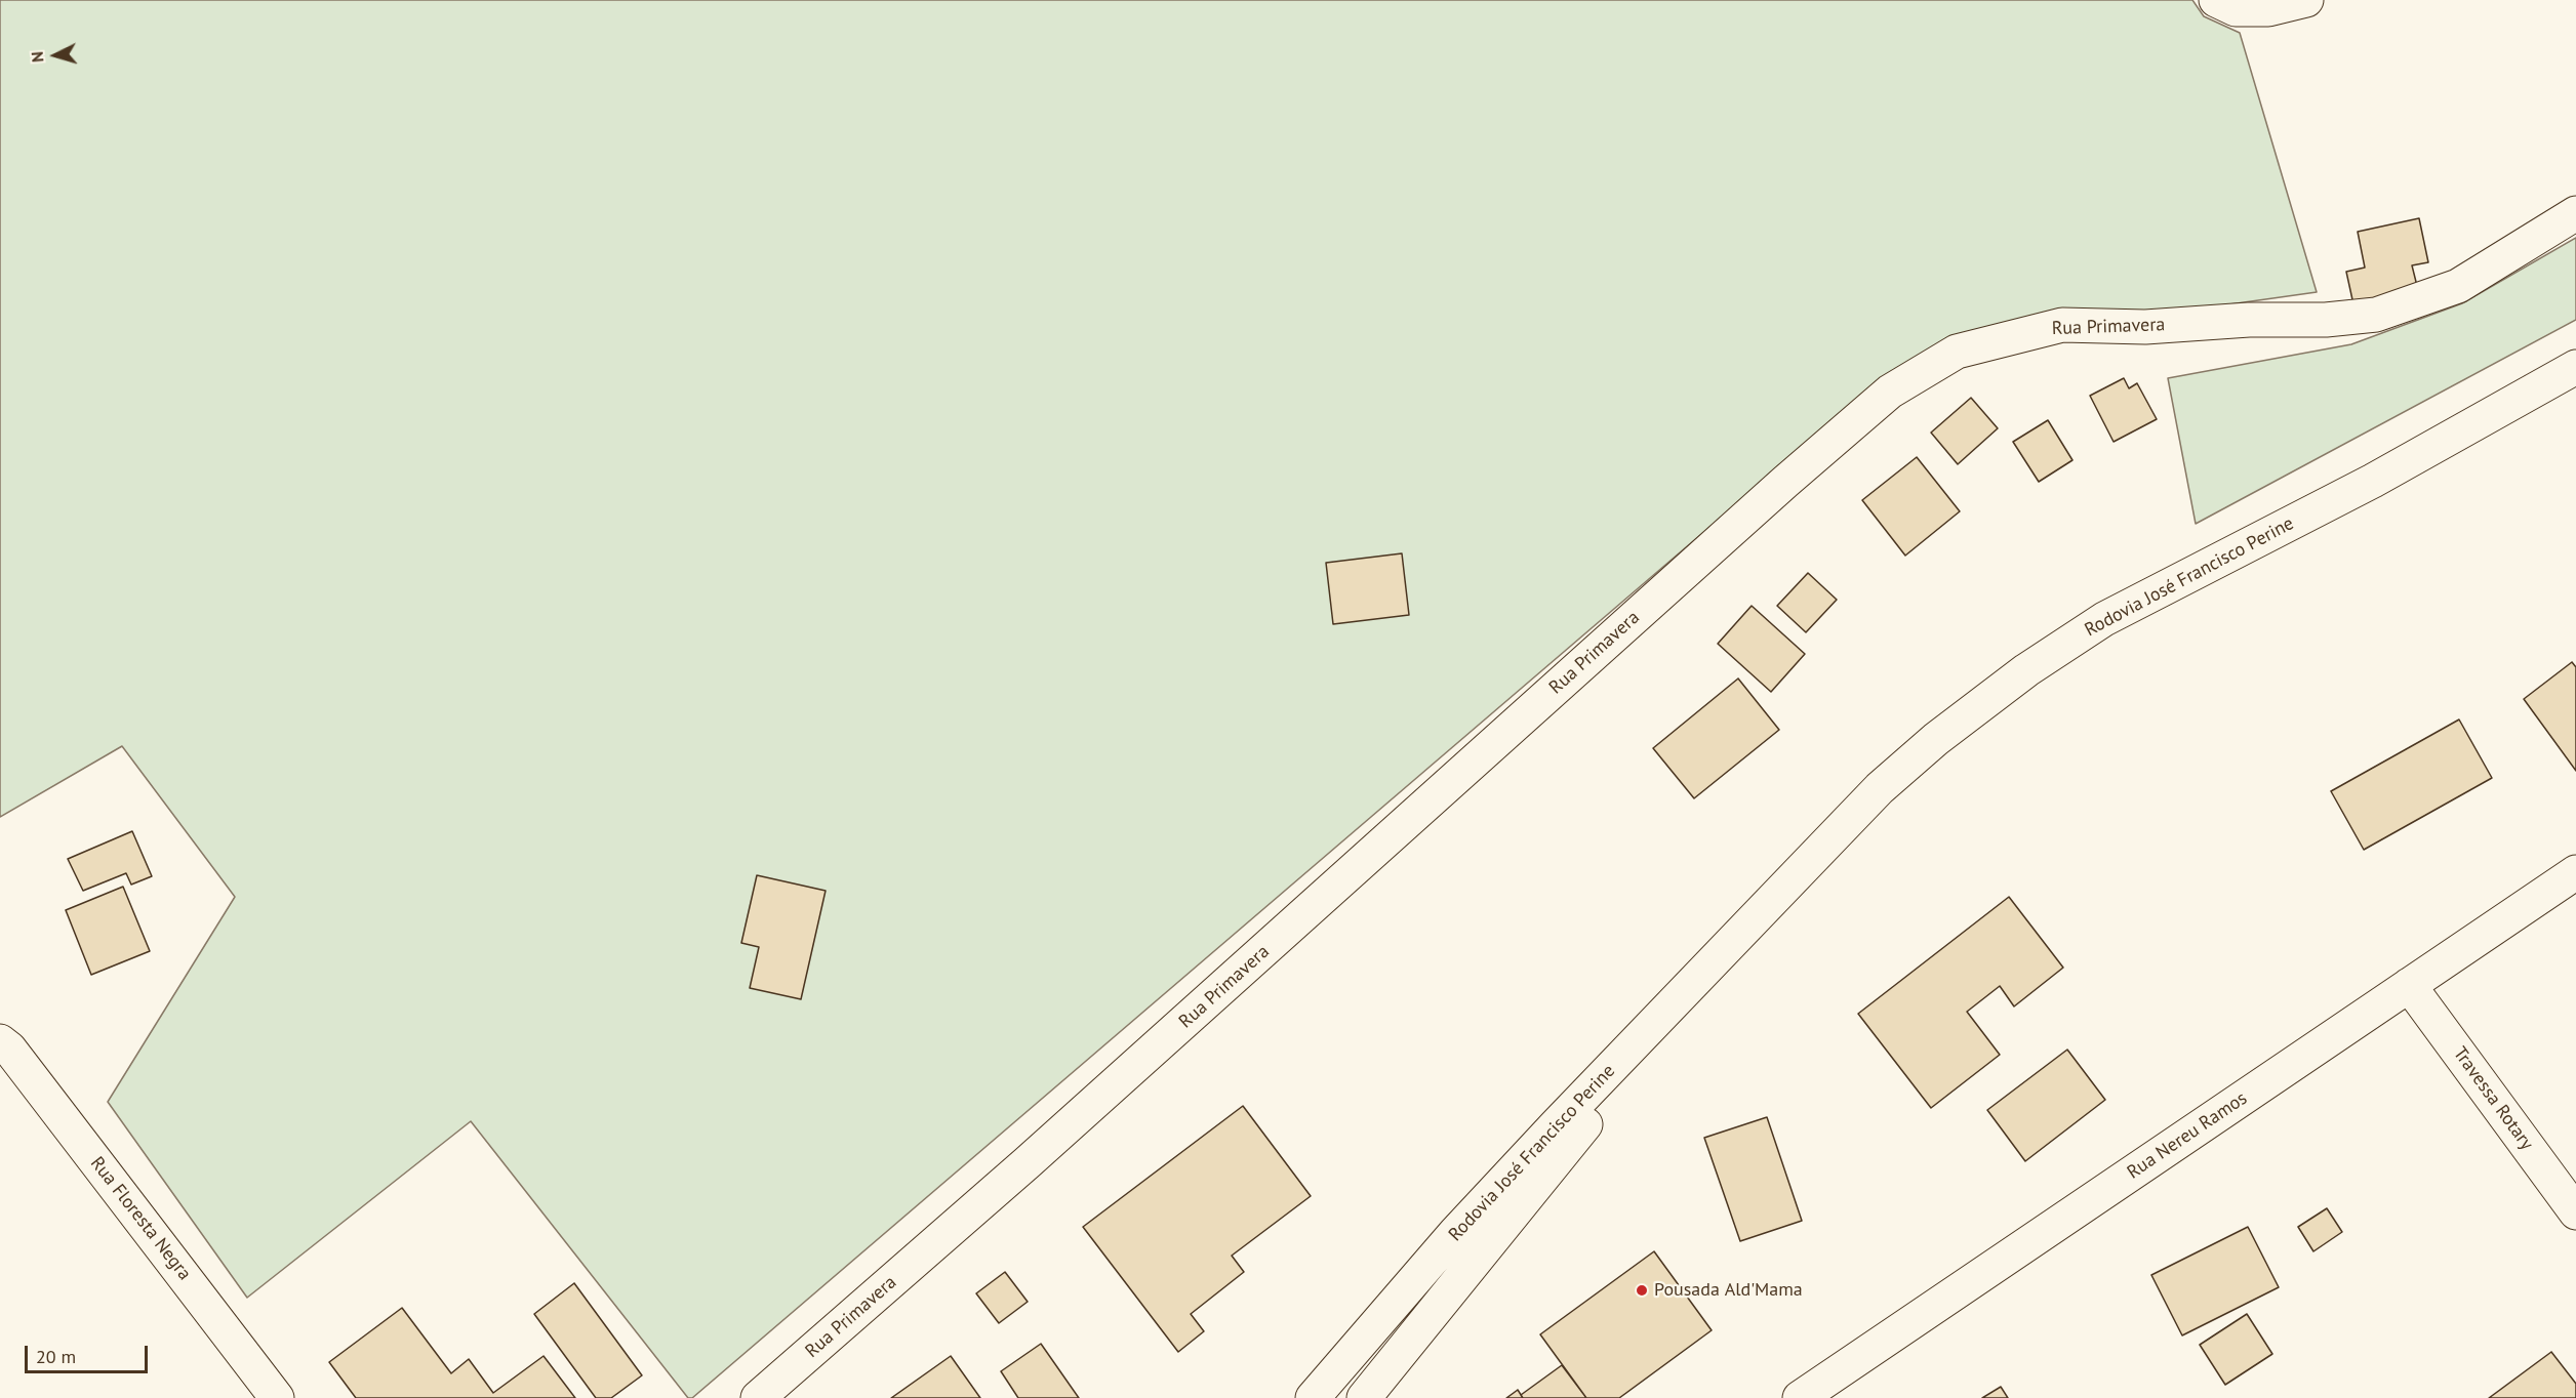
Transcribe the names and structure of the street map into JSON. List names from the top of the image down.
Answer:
{
  "streets": {
    "street": [
      "Rua Primavera",
      "Rodovia José Francisco Perine",
      "Travessa Rotary",
      "Rua Nereu Ramos",
      "Rua Floresta Negra"
    ]
  },
  "crossings": [
    ["Travessa Rotary", "Rua Nereu Ramos"]
  ],
  "places": ["Pousada Ald'Mama"],
  "scale_bar": "20 m",
  "north": "left"
}
